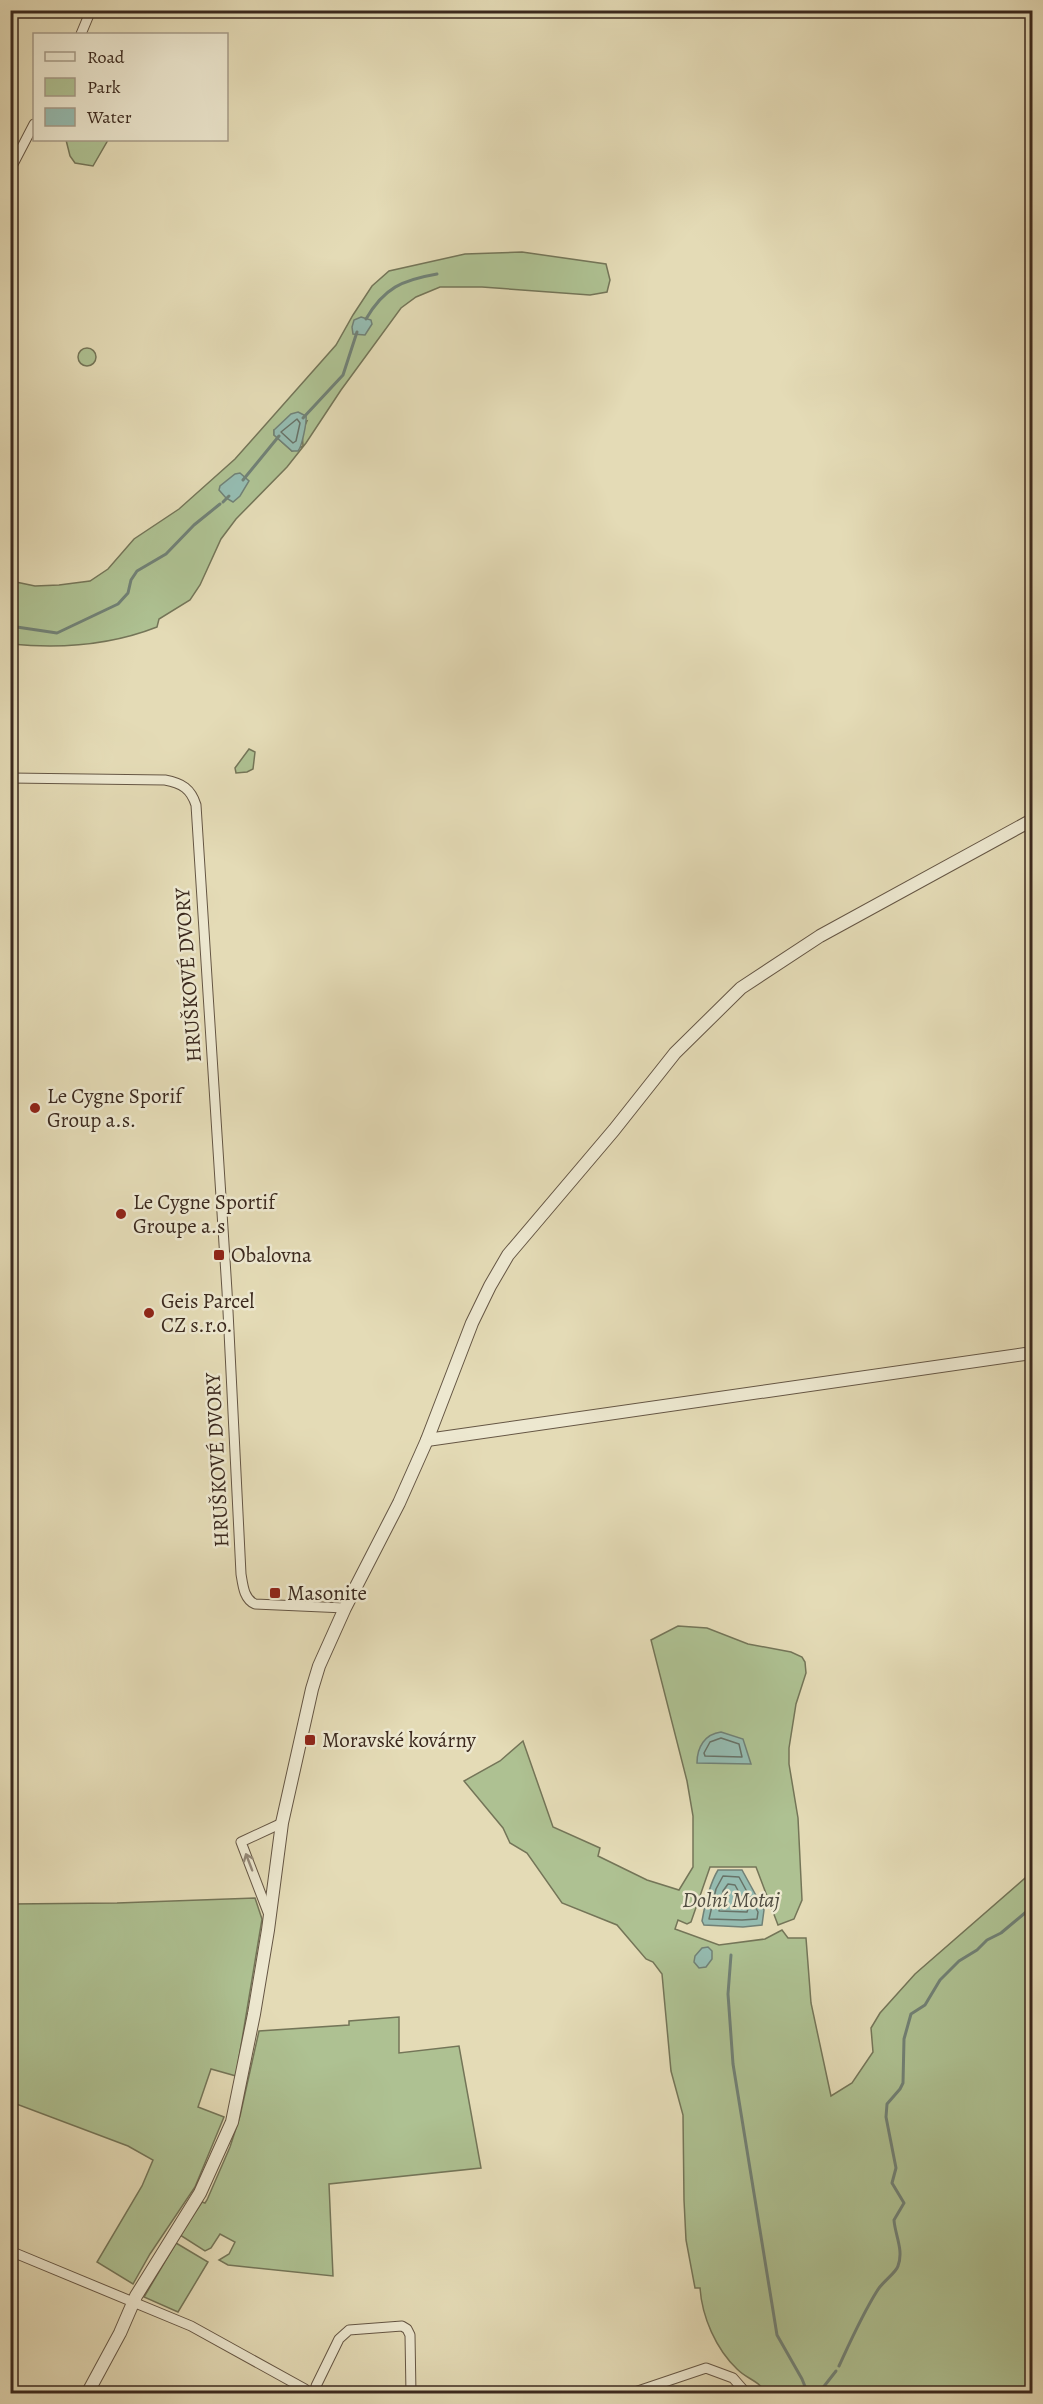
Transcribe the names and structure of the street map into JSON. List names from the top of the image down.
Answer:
{
  "streets": {
    "street": ["HRUŠKOVÉ DVORY"]
  },
  "water": ["Dolní Motaj"],
  "places": {
    "other": ["Le Cygne Sporif Group a.s.", "Le Cygne Sportif Groupe a.s", "Geis Parcel CZ s.r.o."],
    "transit": ["Obalovna", "Masonite", "Moravské kovárny"]
  },
  "legend": ["Road", "Park", "Water"]
}
